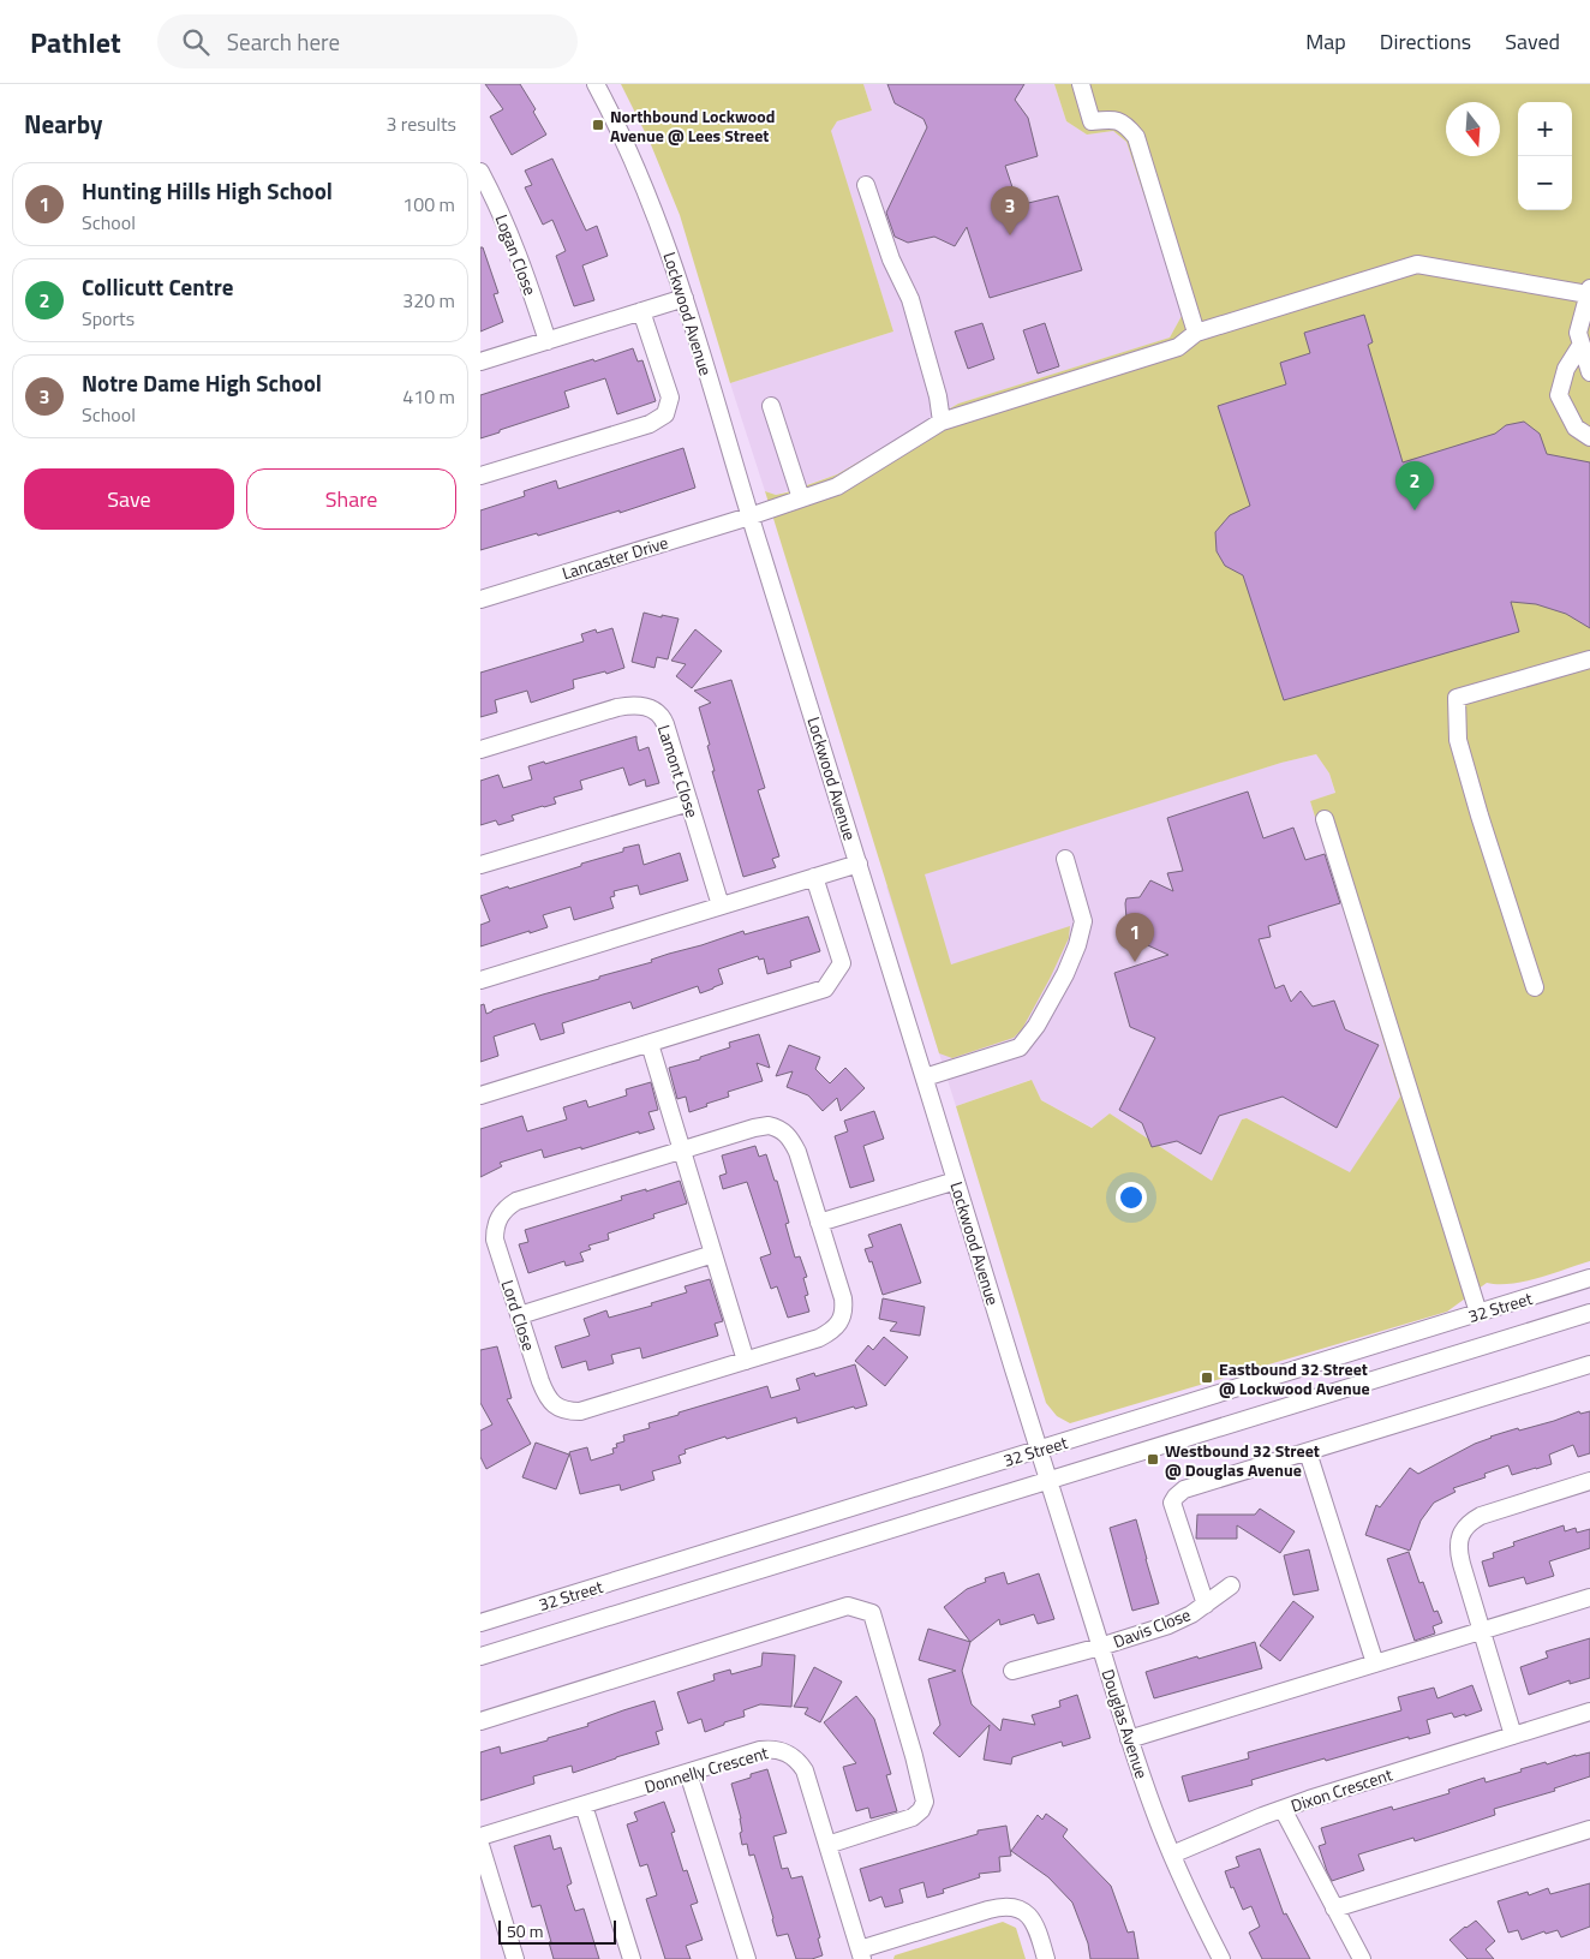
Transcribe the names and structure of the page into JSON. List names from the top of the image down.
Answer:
{
  "streets": {
    "street": [
      "Logan Close",
      "Lockwood Avenue",
      "Lancaster Drive",
      "Lamont Close",
      "32 Street",
      "Lord Close",
      "Davis Close",
      "Douglas Avenue",
      "Donnelly Crescent",
      "Dixon Crescent"
    ]
  },
  "crossings": [
    ["Lockwood Avenue", "Lancaster Drive"],
    ["Lockwood Avenue", "32 Street"],
    ["Lockwood Avenue", "Douglas Avenue"],
    ["32 Street", "Douglas Avenue"],
    ["Davis Close", "Douglas Avenue"],
    ["Douglas Avenue", "Dixon Crescent"]
  ],
  "places": {
    "transit": ["Northbound Lockwood Avenue @ Lees Street", "Eastbound 32 Street @ Lockwood Avenue", "Westbound 32 Street @ Douglas Avenue"]
  },
  "scale_bar": "50 m",
  "north": "bottom",
  "page": {
    "header": "Pathlet",
    "search": "Search here",
    "nav": ["Map", "Directions", "Saved"],
    "heading": ["Nearby", "3 results"],
    "map_buttons": ["+", "−"],
    "list": [
      {
        "mark": "1",
        "name": "Hunting Hills High School",
        "note": "School",
        "value": "100 m"
      },
      {
        "mark": "2",
        "name": "Collicutt Centre",
        "note": "Sports",
        "value": "320 m"
      },
      {
        "mark": "3",
        "name": "Notre Dame High School",
        "note": "School",
        "value": "410 m"
      }
    ],
    "pins": ["3", "2", "1"],
    "buttons": ["Save", "Share"],
    "scale": "50 m"
  }
}
